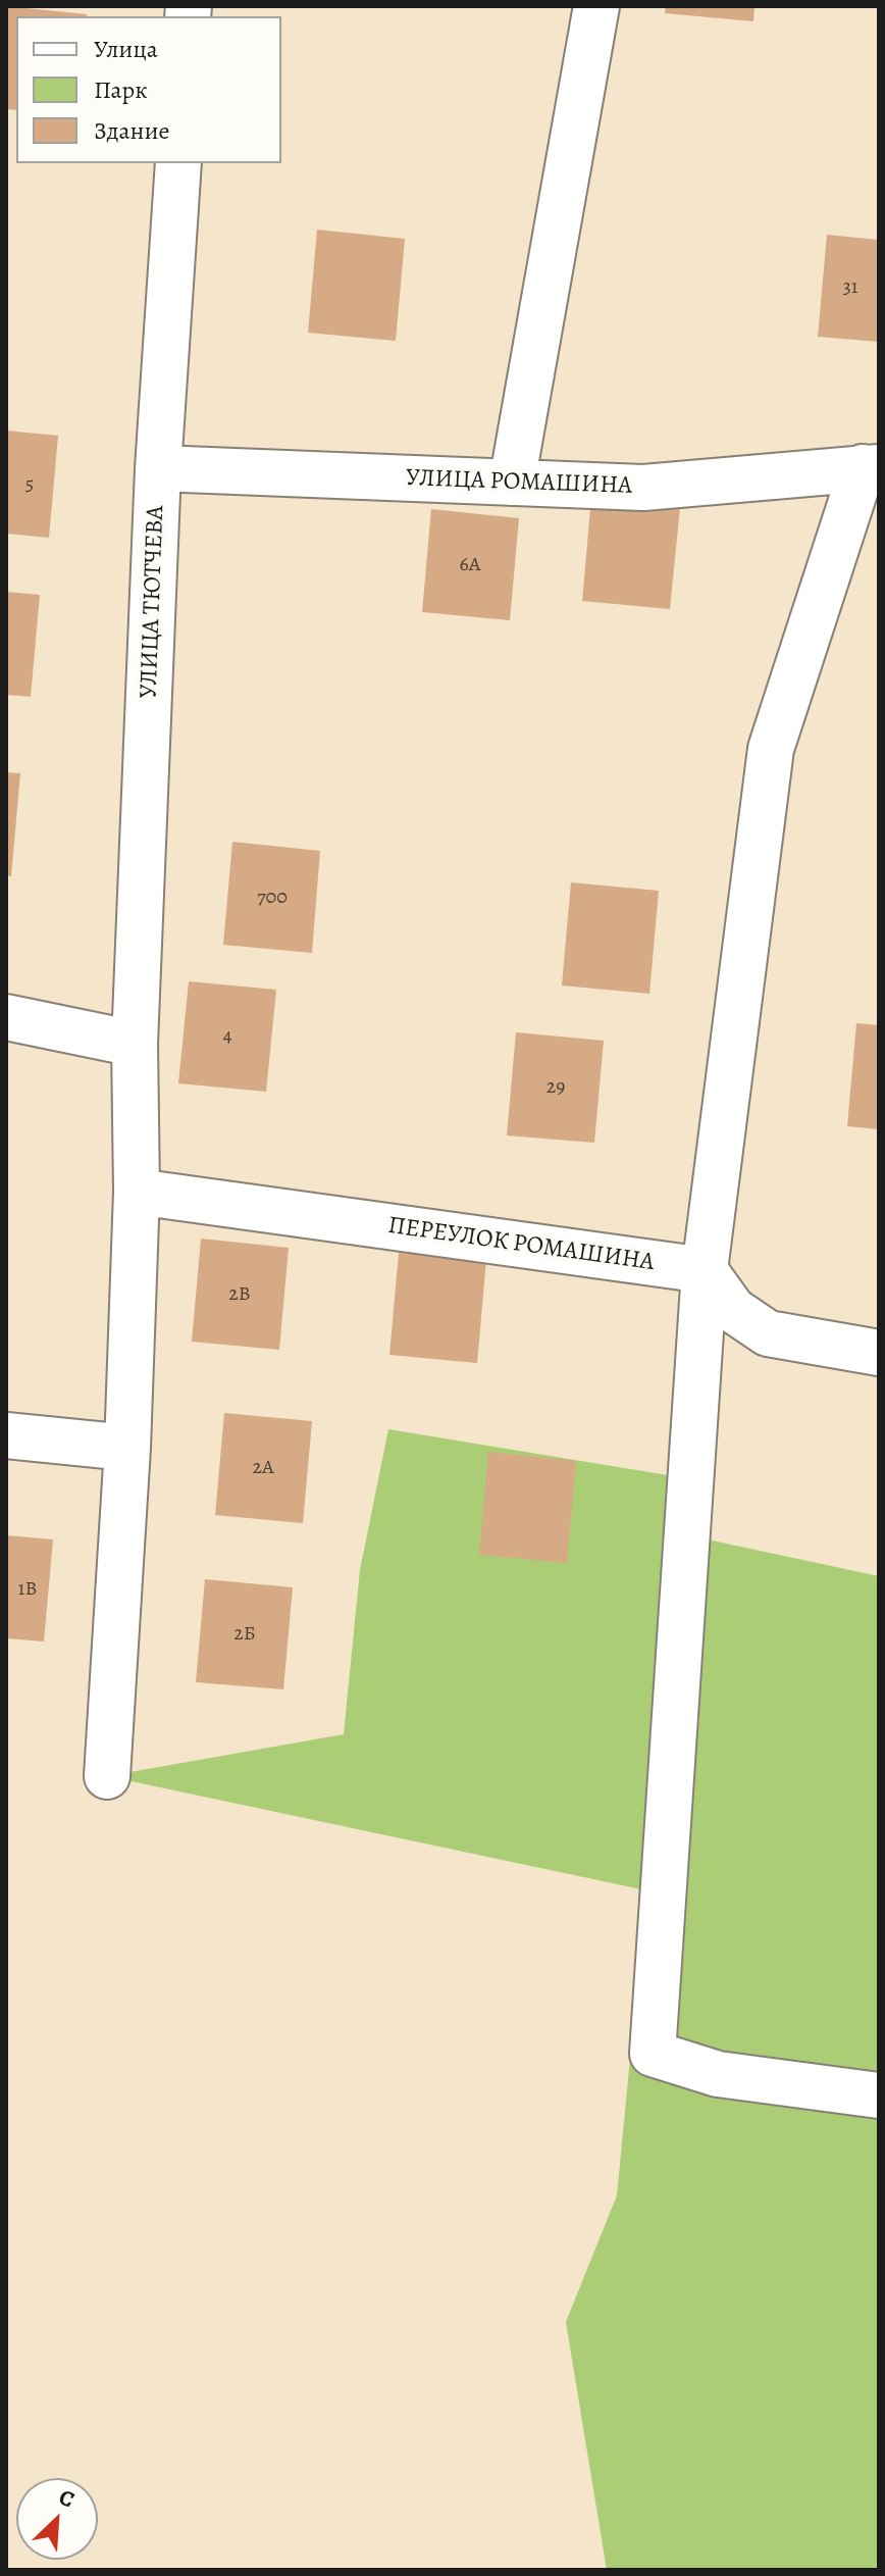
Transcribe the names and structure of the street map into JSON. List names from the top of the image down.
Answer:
{
  "streets": {
    "street": ["УЛИЦА РОМАШИНА", "УЛИЦА ТЮТЧЕВА", "ПЕРЕУЛОК РОМАШИНА"]
  },
  "crossings": [
    ["УЛИЦА РОМАШИНА", "УЛИЦА ТЮТЧЕВА"],
    ["УЛИЦА ТЮТЧЕВА", "ПЕРЕУЛОК РОМАШИНА"]
  ],
  "house_numbers": [
    "31",
    "5",
    "6А",
    "700",
    "4",
    "29",
    "2В",
    "2А",
    "1В",
    "2Б"
  ],
  "legend": ["Улица", "Парк", "Здание"],
  "north": "top right"
}
